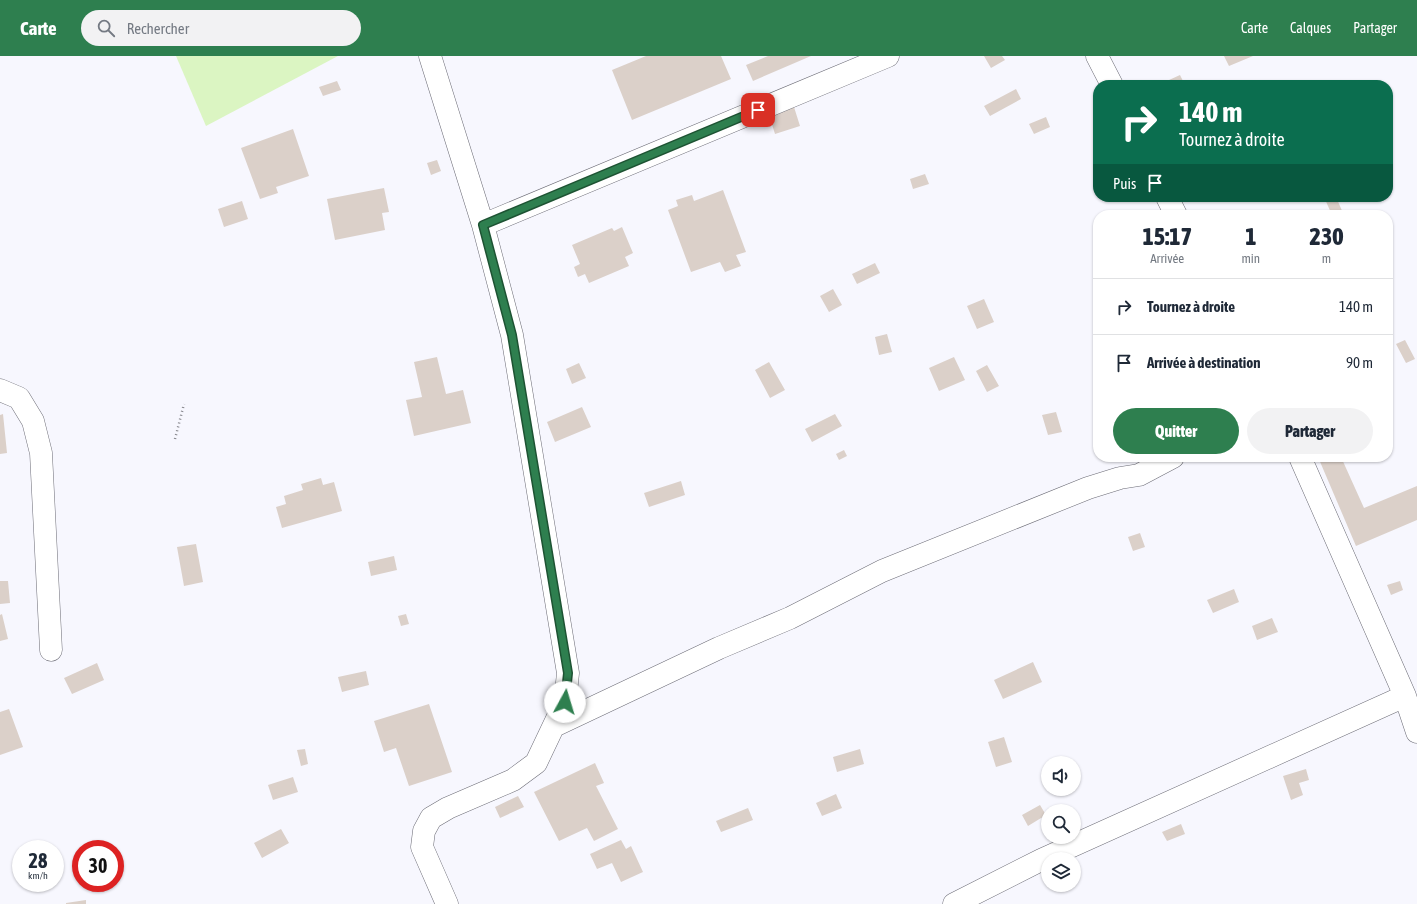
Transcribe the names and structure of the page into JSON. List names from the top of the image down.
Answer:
{
  "page": {
    "header": "Carte",
    "search": "Rechercher",
    "nav": ["Carte", "Calques", "Partager"],
    "turn": ["140 m", "Tournez à droite"],
    "then": "Puis",
    "eta": [
      "15:17",
      "Arrivée",
      "1",
      "min",
      "230",
      "m"
    ],
    "list": [
      {
        "name": "Tournez à droite",
        "value": "140 m"
      },
      {
        "name": "Arrivée à destination",
        "value": "90 m"
      }
    ],
    "buttons": ["Quitter", "Partager"],
    "speed": "28 km/h",
    "limit": "30"
  }
}
